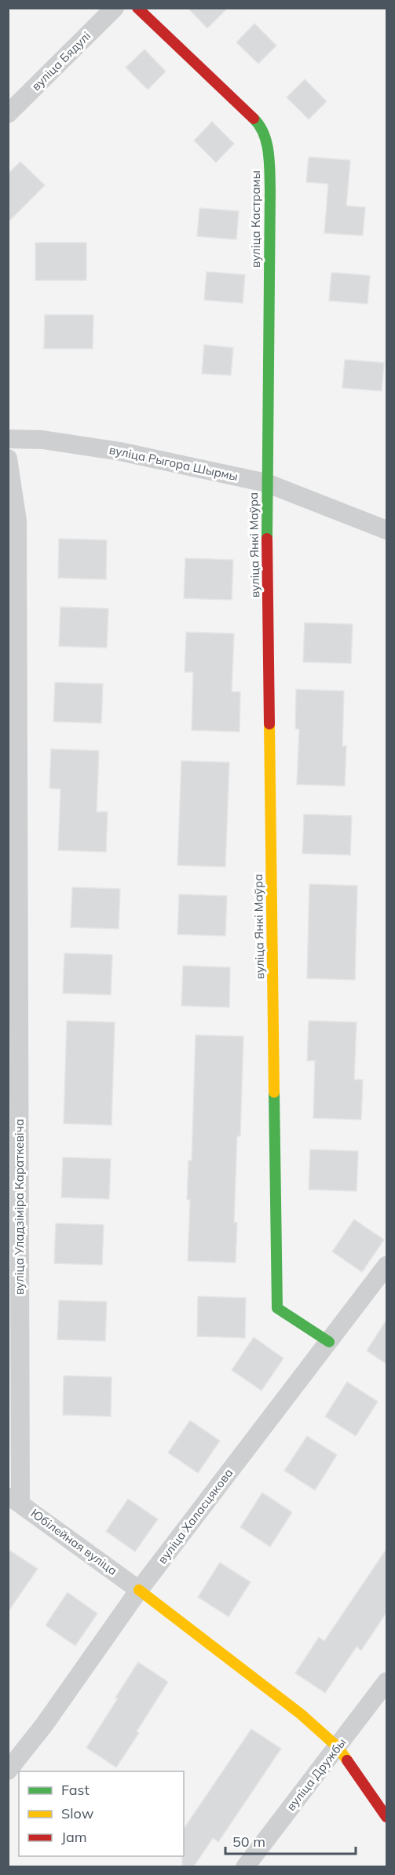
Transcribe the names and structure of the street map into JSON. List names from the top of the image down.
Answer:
{
  "streets": {
    "street": [
      "вуліца Бядулі",
      "вуліца Кастрамы",
      "вуліца Рыгора Шырмы",
      "вуліца Янкі Маўра",
      "вуліца Уладзіміра Караткевіча",
      "вуліца Халасцякова",
      "Юбілейная вуліца",
      "вуліца Дружбы"
    ]
  },
  "crossings": [
    ["вуліца Кастрамы", "вуліца Рыгора Шырмы"],
    ["вуліца Кастрамы", "вуліца Янкі Маўра"],
    ["вуліца Рыгора Шырмы", "вуліца Янкі Маўра"],
    ["вуліца Янкі Маўра", "вуліца Халасцякова"],
    ["вуліца Уладзіміра Караткевіча", "Юбілейная вуліца"],
    ["вуліца Халасцякова", "Юбілейная вуліца"]
  ],
  "legend": ["Fast", "Slow", "Jam"],
  "scale_bar": "50 m"
}
